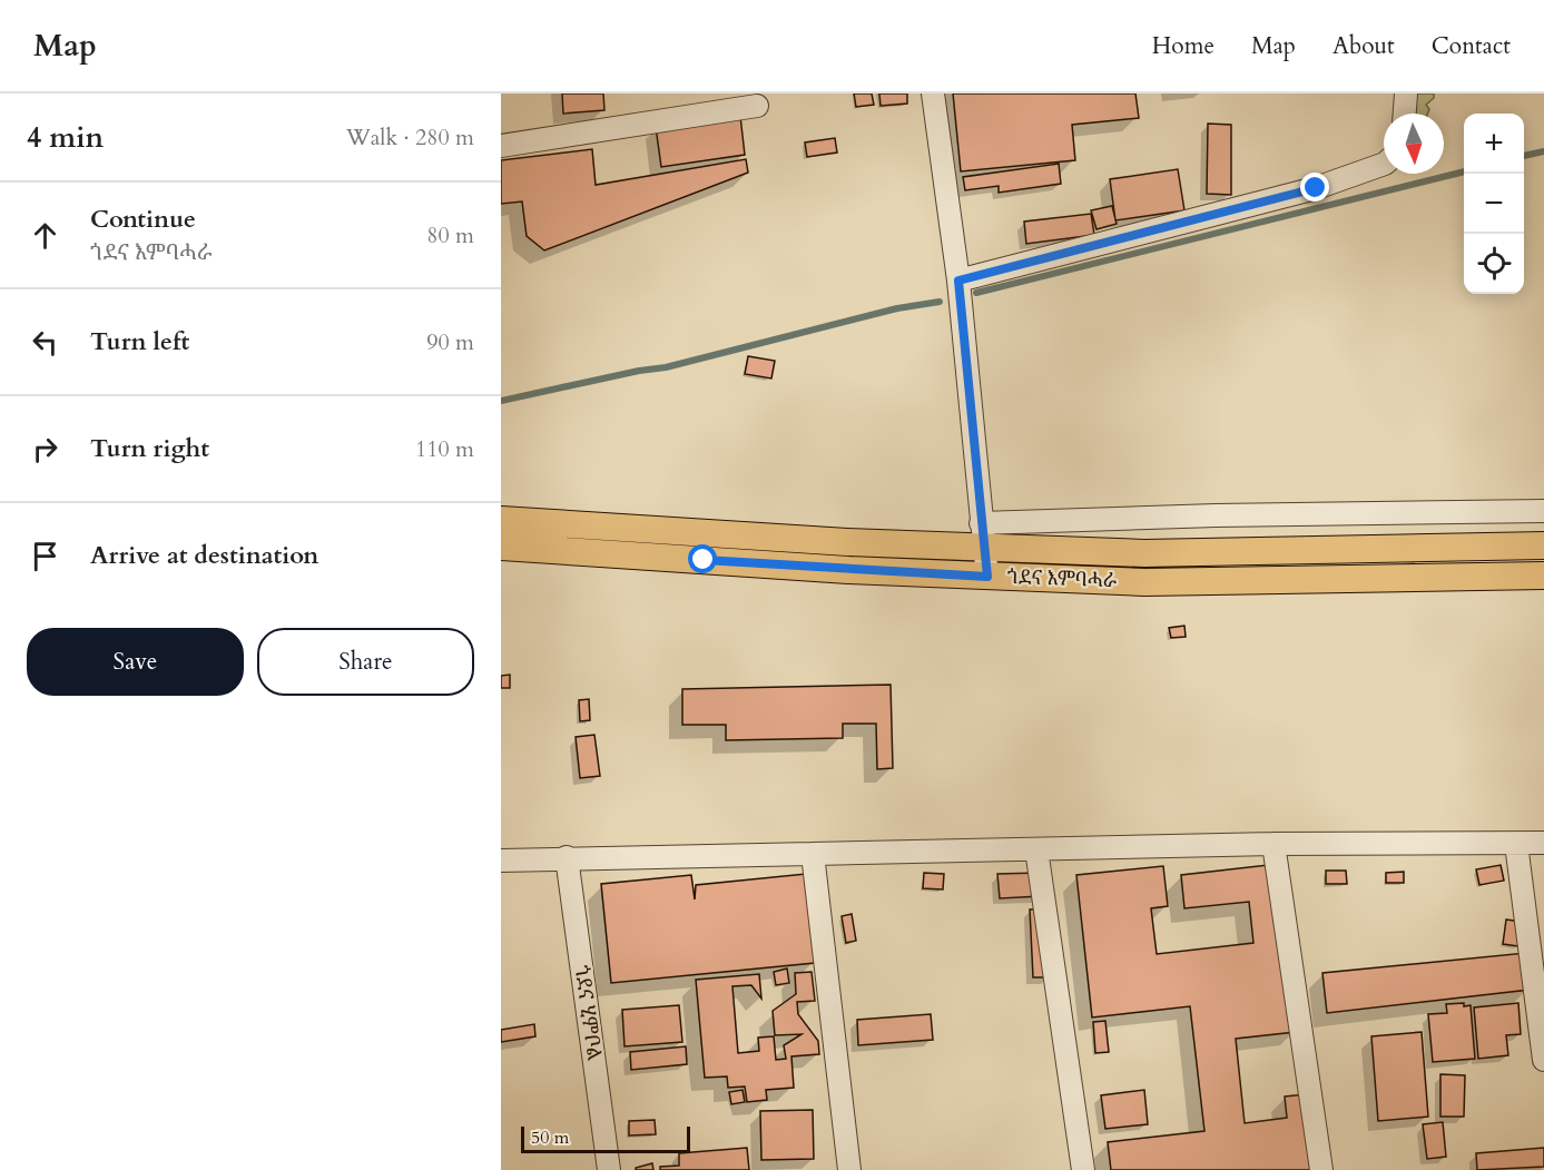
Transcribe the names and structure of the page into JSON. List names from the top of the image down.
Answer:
{
  "streets": {
    "main road": ["ጎደና እምባሓራ"],
    "street": ["ጎደና ሂምቦል"]
  },
  "scale_bar": "50 m",
  "north": "bottom",
  "page": {
    "header": "Map",
    "nav": [
      "Home",
      "Map",
      "About",
      "Contact"
    ],
    "heading": ["4 min", "Walk · 280 m"],
    "map_buttons": ["+", "−"],
    "list": [
      ["Continue", "ጎደና እምባሓራ", "80 m"],
      ["Turn left", "90 m"],
      ["Turn right", "110 m"],
      "Arrive at destination"
    ],
    "buttons": ["Save", "Share"],
    "scale": "50 m"
  }
}
